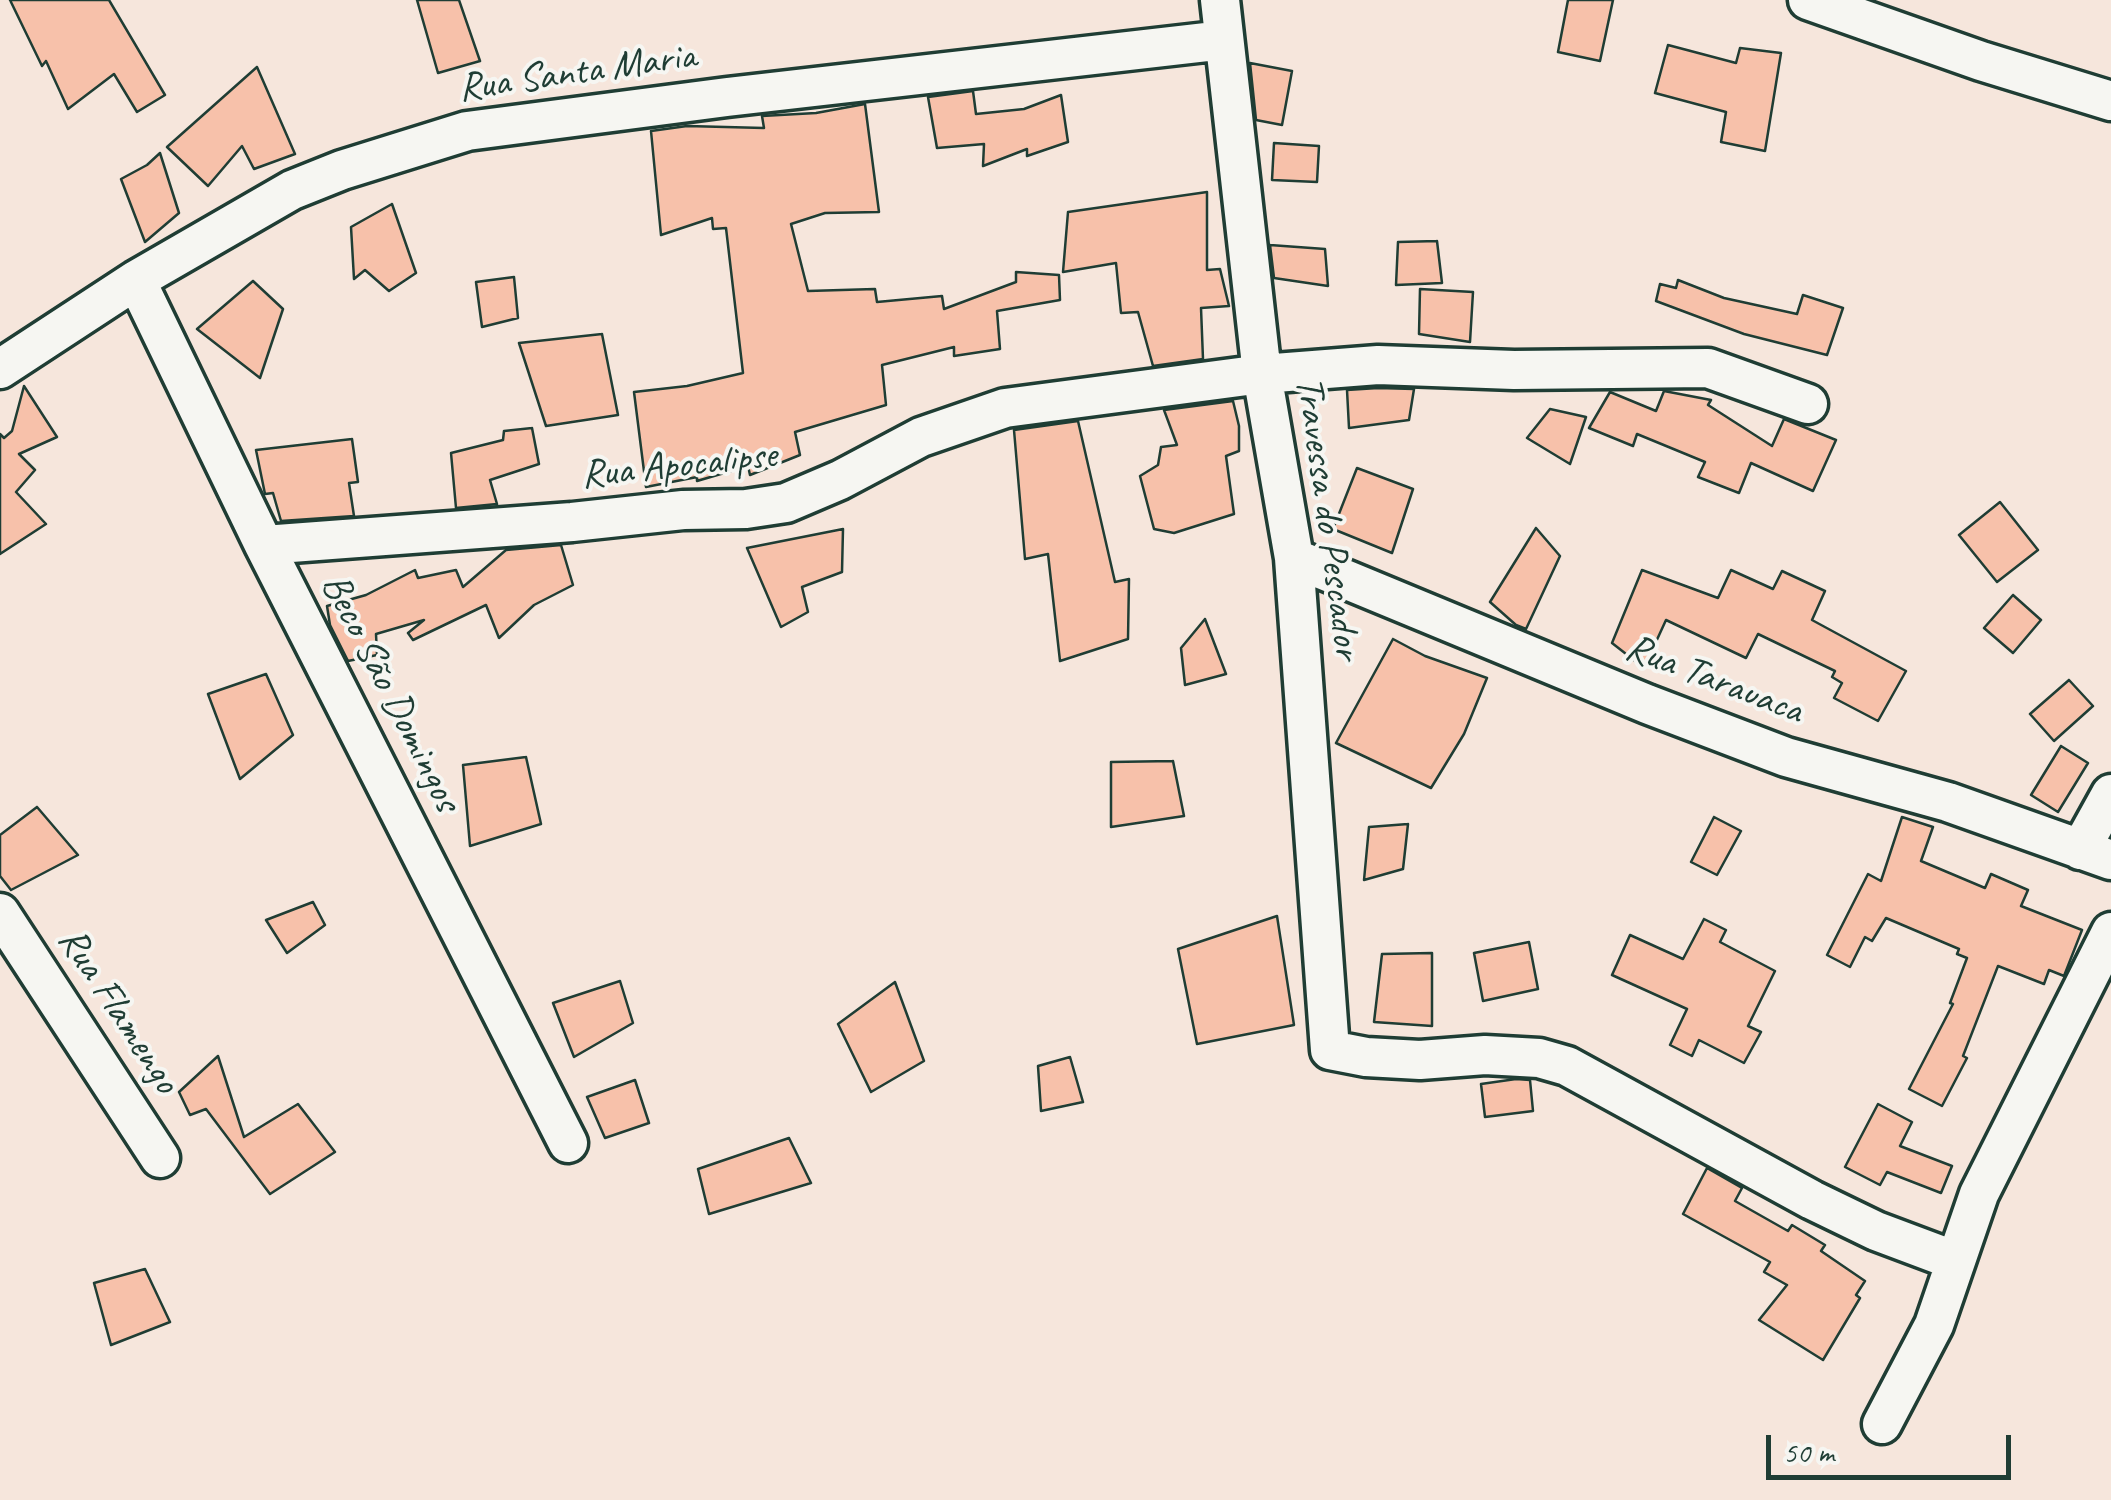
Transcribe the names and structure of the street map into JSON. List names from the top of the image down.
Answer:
{
  "streets": {
    "street": [
      "Rua Santa Maria",
      "Rua Apocalipse",
      "Travessa do Pescador",
      "Rua Tarauaca",
      "Beco São Domingos",
      "Rua Flamengo"
    ]
  },
  "crossings": [
    ["Rua Santa Maria", "Travessa do Pescador"],
    ["Rua Santa Maria", "Beco São Domingos"],
    ["Rua Apocalipse", "Travessa do Pescador"],
    ["Rua Apocalipse", "Beco São Domingos"],
    ["Travessa do Pescador", "Rua Tarauaca"]
  ],
  "scale_bar": "50 m"
}
